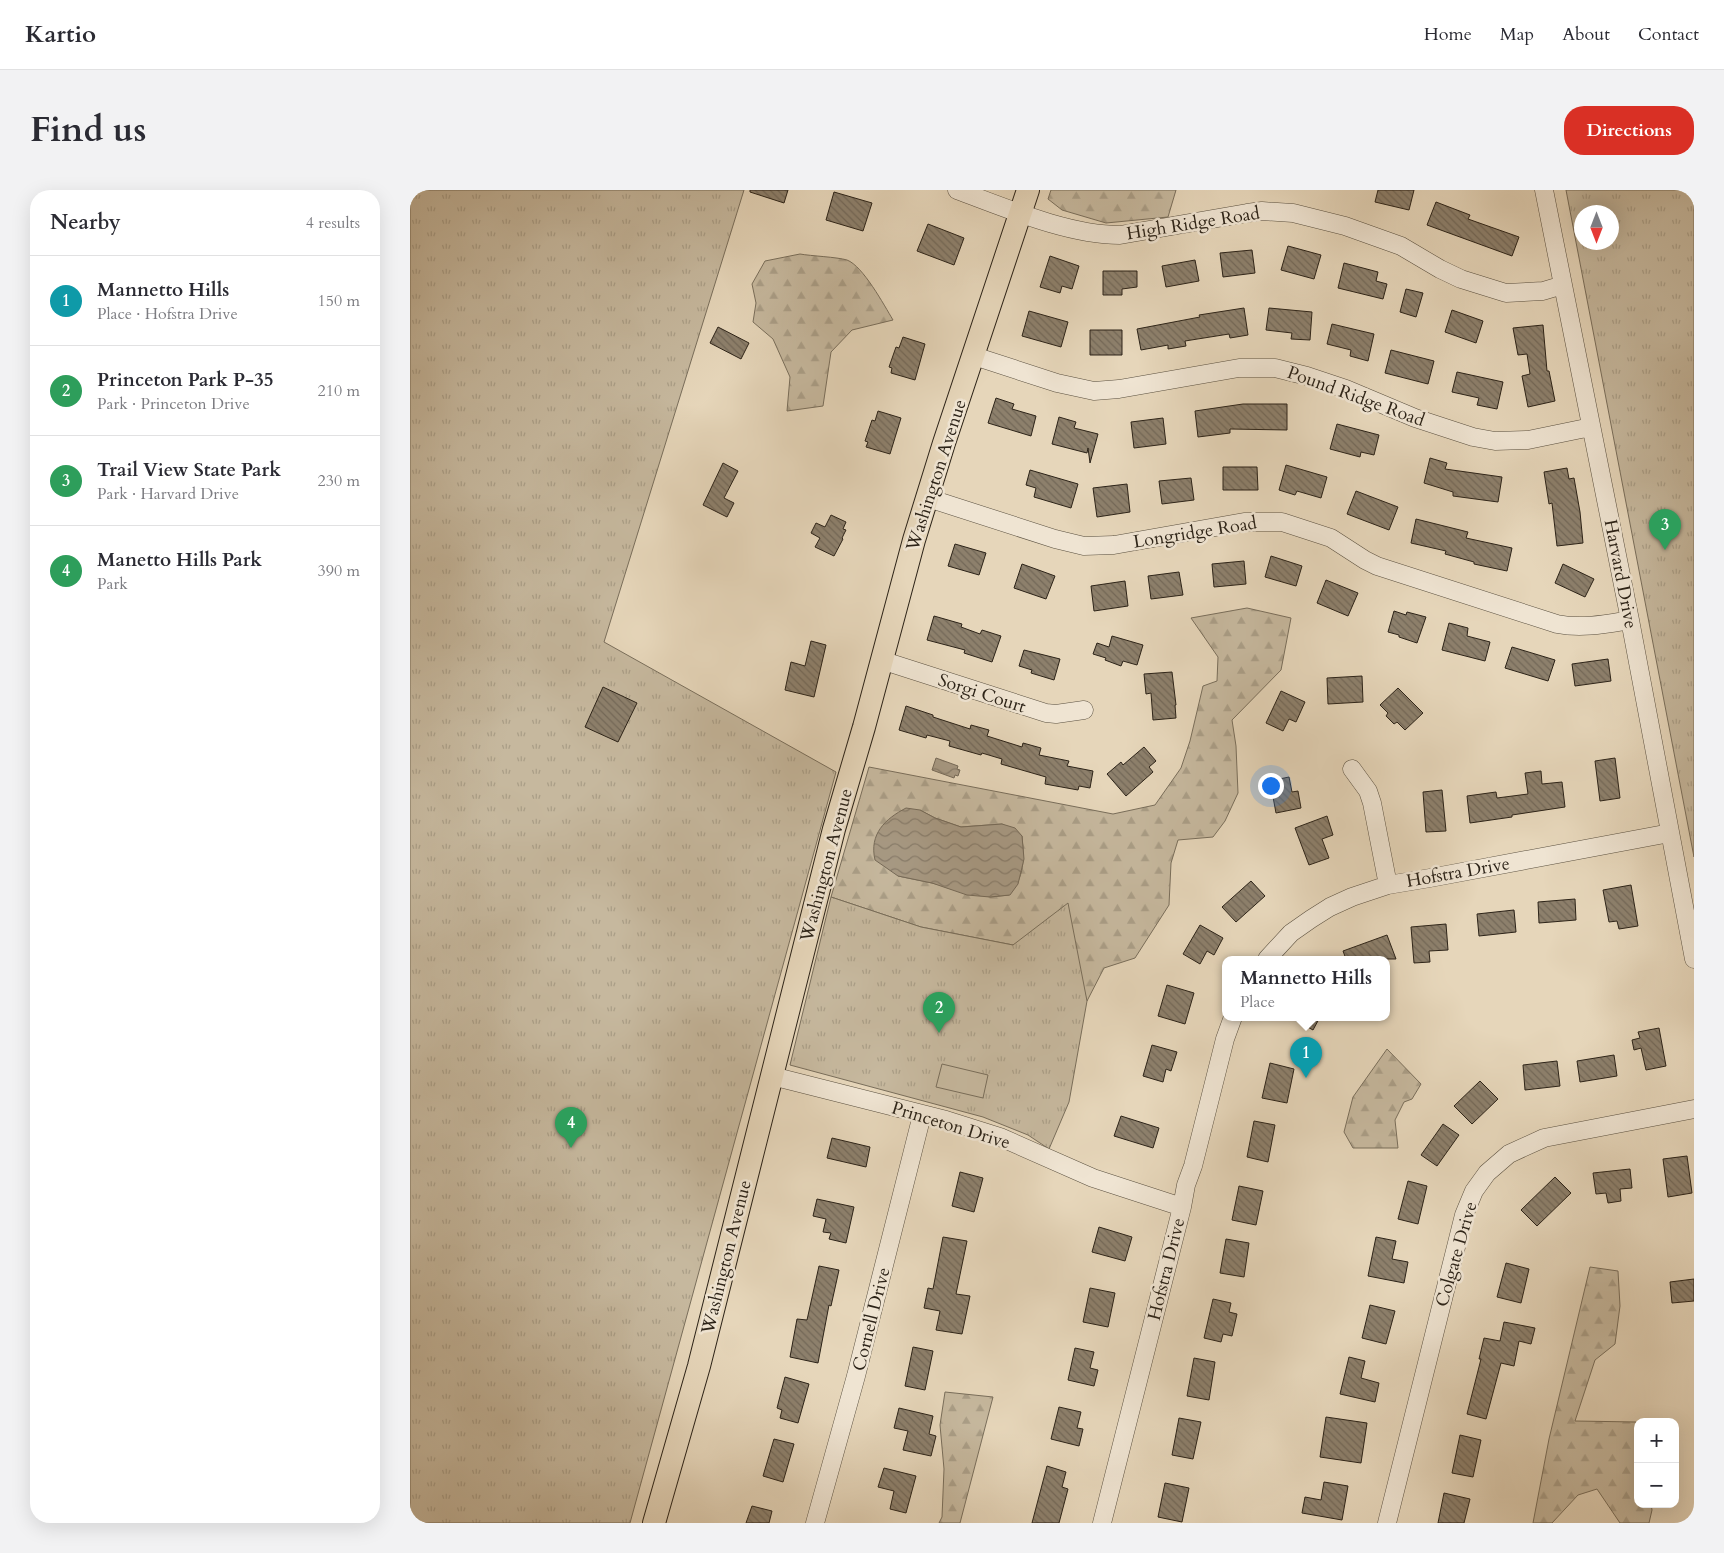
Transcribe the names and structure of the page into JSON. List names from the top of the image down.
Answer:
{
  "streets": {
    "main road": ["Washington Avenue"],
    "street": [
      "High Ridge Road",
      "Pound Ridge Road",
      "Longridge Road",
      "Harvard Drive",
      "Sorgi Court",
      "Hofstra Drive",
      "Princeton Drive",
      "Colgate Drive",
      "Cornell Drive"
    ]
  },
  "crossings": [
    ["High Ridge Road", "Washington Avenue"],
    ["High Ridge Road", "Harvard Drive"],
    ["Pound Ridge Road", "Washington Avenue"],
    ["Pound Ridge Road", "Harvard Drive"],
    ["Washington Avenue", "Longridge Road"],
    ["Washington Avenue", "Sorgi Court"],
    ["Washington Avenue", "Princeton Drive"],
    ["Longridge Road", "Harvard Drive"],
    ["Harvard Drive", "Hofstra Drive"],
    ["Hofstra Drive", "Princeton Drive"],
    ["Princeton Drive", "Cornell Drive"]
  ],
  "north": "bottom",
  "page": {
    "header": "Kartio",
    "nav": [
      "Home",
      "Map",
      "About",
      "Contact"
    ],
    "title": "Find us",
    "buttons": "Directions",
    "heading": ["Nearby", "4 results"],
    "list": [
      {
        "mark": "1",
        "name": "Mannetto Hills",
        "note": "Place · Hofstra Drive",
        "value": "150 m"
      },
      {
        "mark": "2",
        "name": "Princeton Park P-35",
        "note": "Park · Princeton Drive",
        "value": "210 m"
      },
      {
        "mark": "3",
        "name": "Trail View State Park",
        "note": "Park · Harvard Drive",
        "value": "230 m"
      },
      {
        "mark": "4",
        "name": "Manetto Hills Park",
        "note": "Park",
        "value": "390 m"
      }
    ],
    "pins": [
      "3",
      "2",
      "1",
      "4"
    ],
    "popup": ["Mannetto Hills", "Place"],
    "map_buttons": ["+", "−"]
  }
}
